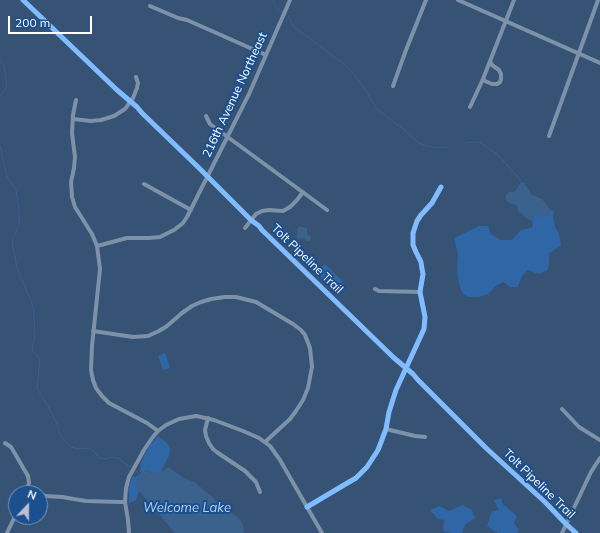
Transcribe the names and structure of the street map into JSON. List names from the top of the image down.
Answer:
{
  "streets": {
    "street": ["216th Avenue Northeast"],
    "cycle path": ["Tolt Pipeline Trail"]
  },
  "water": ["Welcome Lake"],
  "scale_bar": "200 m",
  "north": "top"
}
